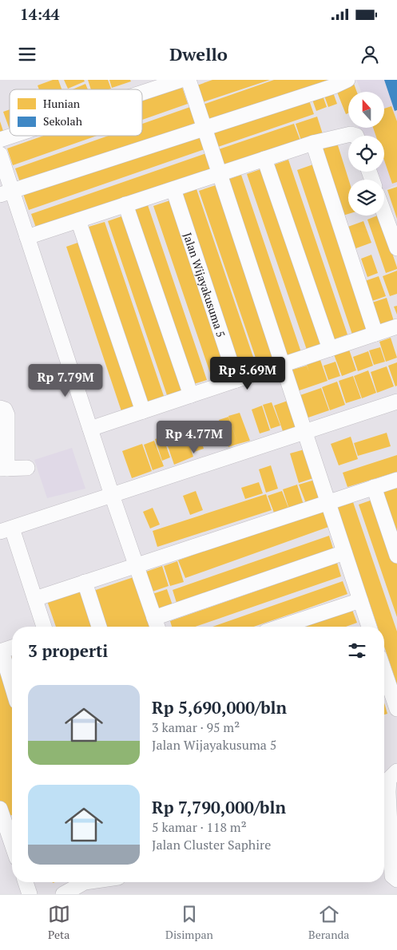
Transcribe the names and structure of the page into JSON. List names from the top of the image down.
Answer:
{
  "streets": {
    "street": ["Jalan Wijayakusuma 5"]
  },
  "legend": ["Hunian", "Sekolah"],
  "north": "top",
  "page": {
    "status": "14:44",
    "header": "Dwello",
    "price": ["Rp 5.69M", "Rp 7.79M", "Rp 4.77M"],
    "heading": "3 properti",
    "list": [
      {
        "name": "Rp 5,690,000/bln",
        "note": "3 kamar · 95 m² · Jalan Wijayakusuma 5"
      },
      {
        "name": "Rp 7,790,000/bln",
        "note": "5 kamar · 118 m² · Jalan Cluster Saphire"
      }
    ],
    "tabs": ["Peta", "Disimpan", "Beranda"]
  }
}
